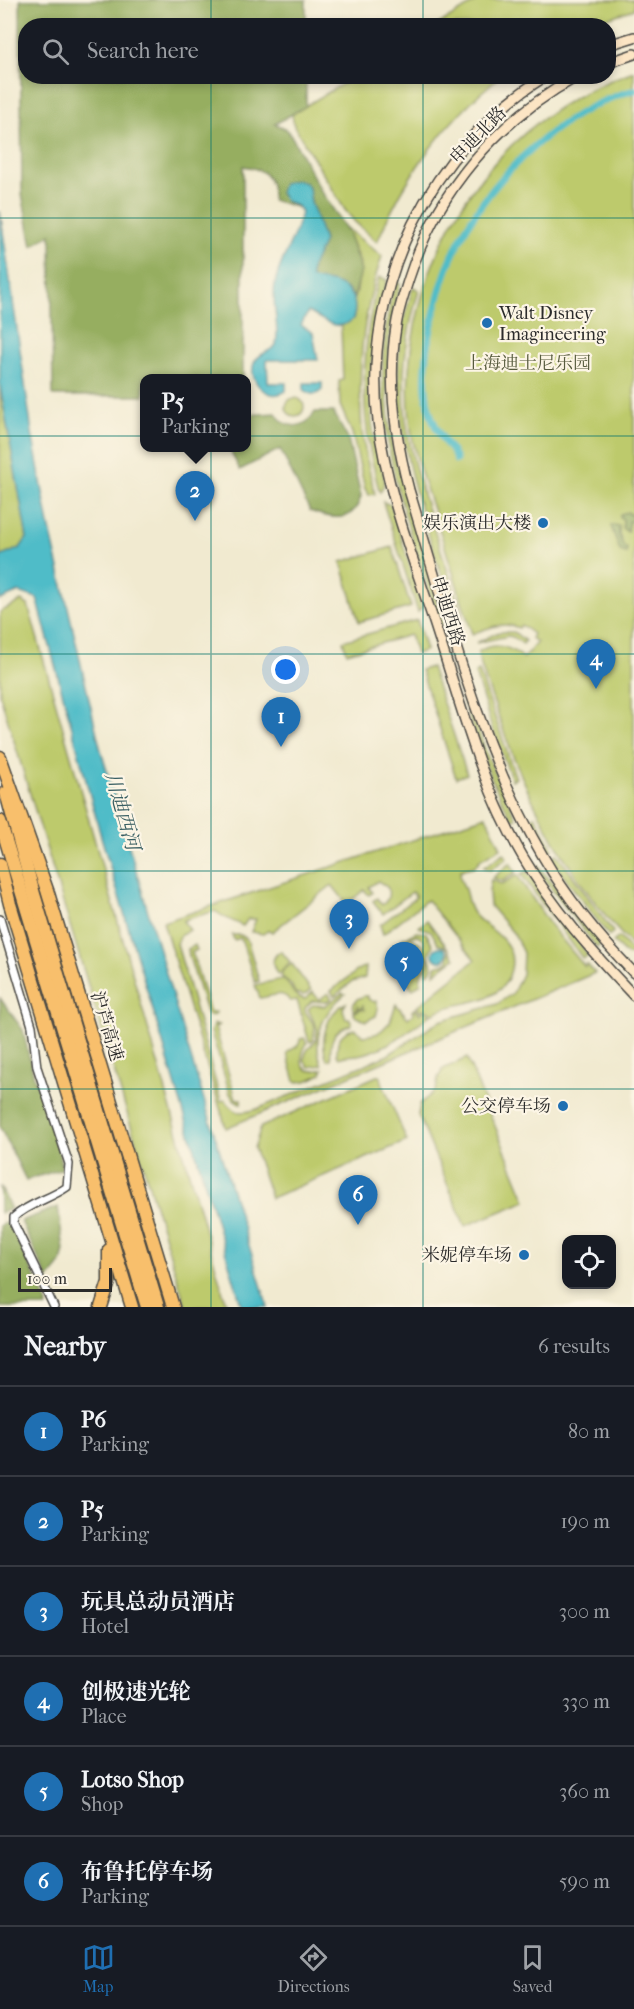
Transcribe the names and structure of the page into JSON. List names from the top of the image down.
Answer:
{
  "streets": {
    "highway": ["沪芦高速"],
    "street": ["申迪北路", "申迪西路"]
  },
  "crossings": [
    ["申迪北路", "申迪西路"]
  ],
  "water": ["川迪西河"],
  "parks": ["上海迪士尼乐园"],
  "places": [
    "Walt Disney Imagineering",
    "娱乐演出大楼",
    "公交停车场",
    "米妮停车场"
  ],
  "scale_bar": "100 m",
  "page": {
    "search": "Search here",
    "popup": ["P5", "Parking"],
    "pins": [
      "2",
      "4",
      "1",
      "3",
      "5",
      "6"
    ],
    "scale": "100 m",
    "heading": ["Nearby", "6 results"],
    "list": [
      {
        "mark": "1",
        "name": "P6",
        "note": "Parking",
        "value": "80 m"
      },
      {
        "mark": "2",
        "name": "P5",
        "note": "Parking",
        "value": "190 m"
      },
      {
        "mark": "3",
        "name": "玩具总动员酒店",
        "note": "Hotel",
        "value": "300 m"
      },
      {
        "mark": "4",
        "name": "创极速光轮",
        "note": "Place",
        "value": "330 m"
      },
      {
        "mark": "5",
        "name": "Lotso Shop",
        "note": "Shop",
        "value": "360 m"
      },
      {
        "mark": "6",
        "name": "布鲁托停车场",
        "note": "Parking",
        "value": "590 m"
      }
    ],
    "nav": ["Map", "Directions", "Saved"]
  }
}
